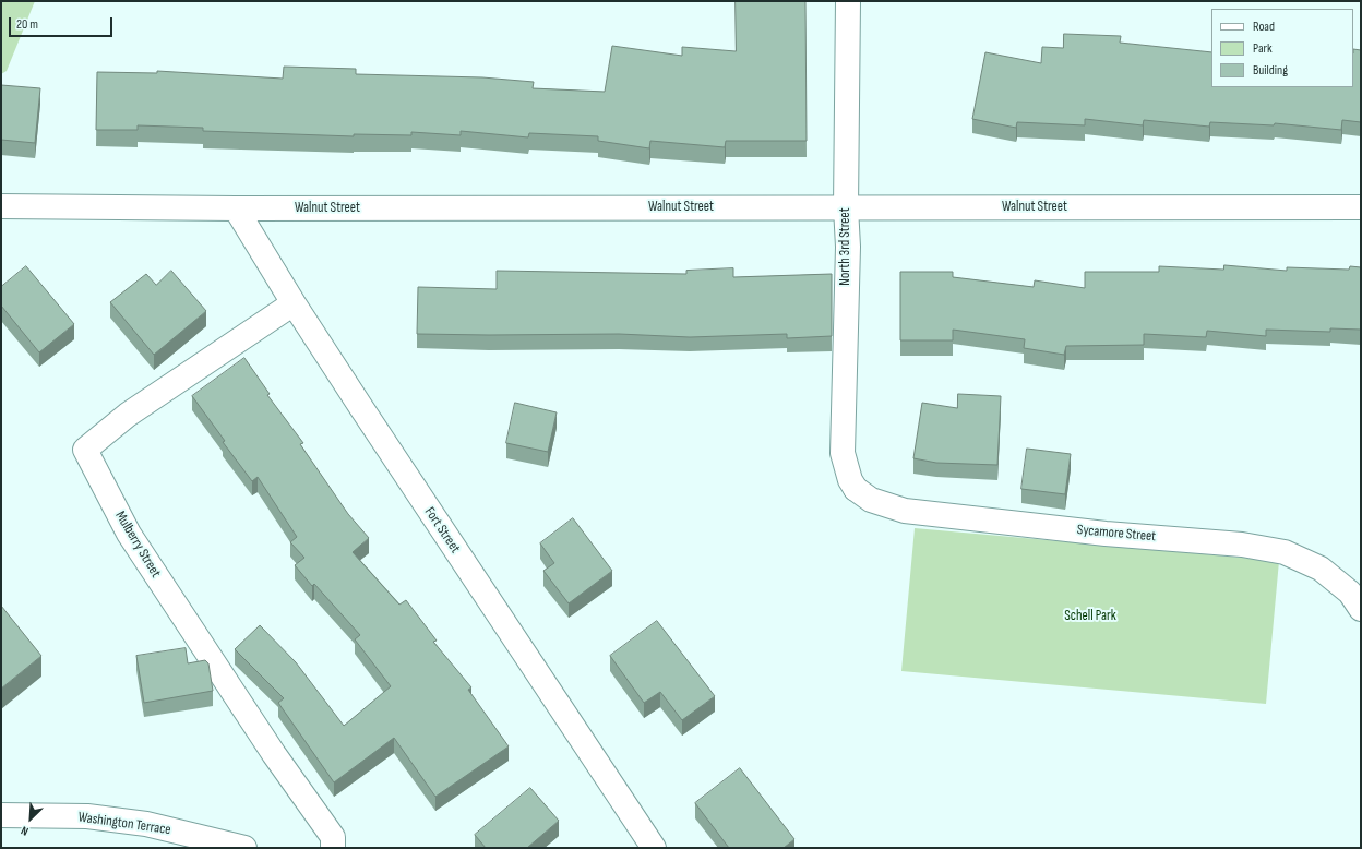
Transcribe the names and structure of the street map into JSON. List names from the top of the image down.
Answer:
{
  "streets": {
    "street": [
      "Walnut Street",
      "North 3rd Street",
      "Fort Street",
      "Sycamore Street",
      "Mulberry Street",
      "Washington Terrace"
    ]
  },
  "crossings": [
    ["Walnut Street", "North 3rd Street"],
    ["Walnut Street", "Fort Street"],
    ["North 3rd Street", "Sycamore Street"],
    ["Fort Street", "Mulberry Street"]
  ],
  "parks": ["Schell Park"],
  "legend": ["Road", "Park", "Building"],
  "scale_bar": "20 m",
  "north": "bottom left"
}
